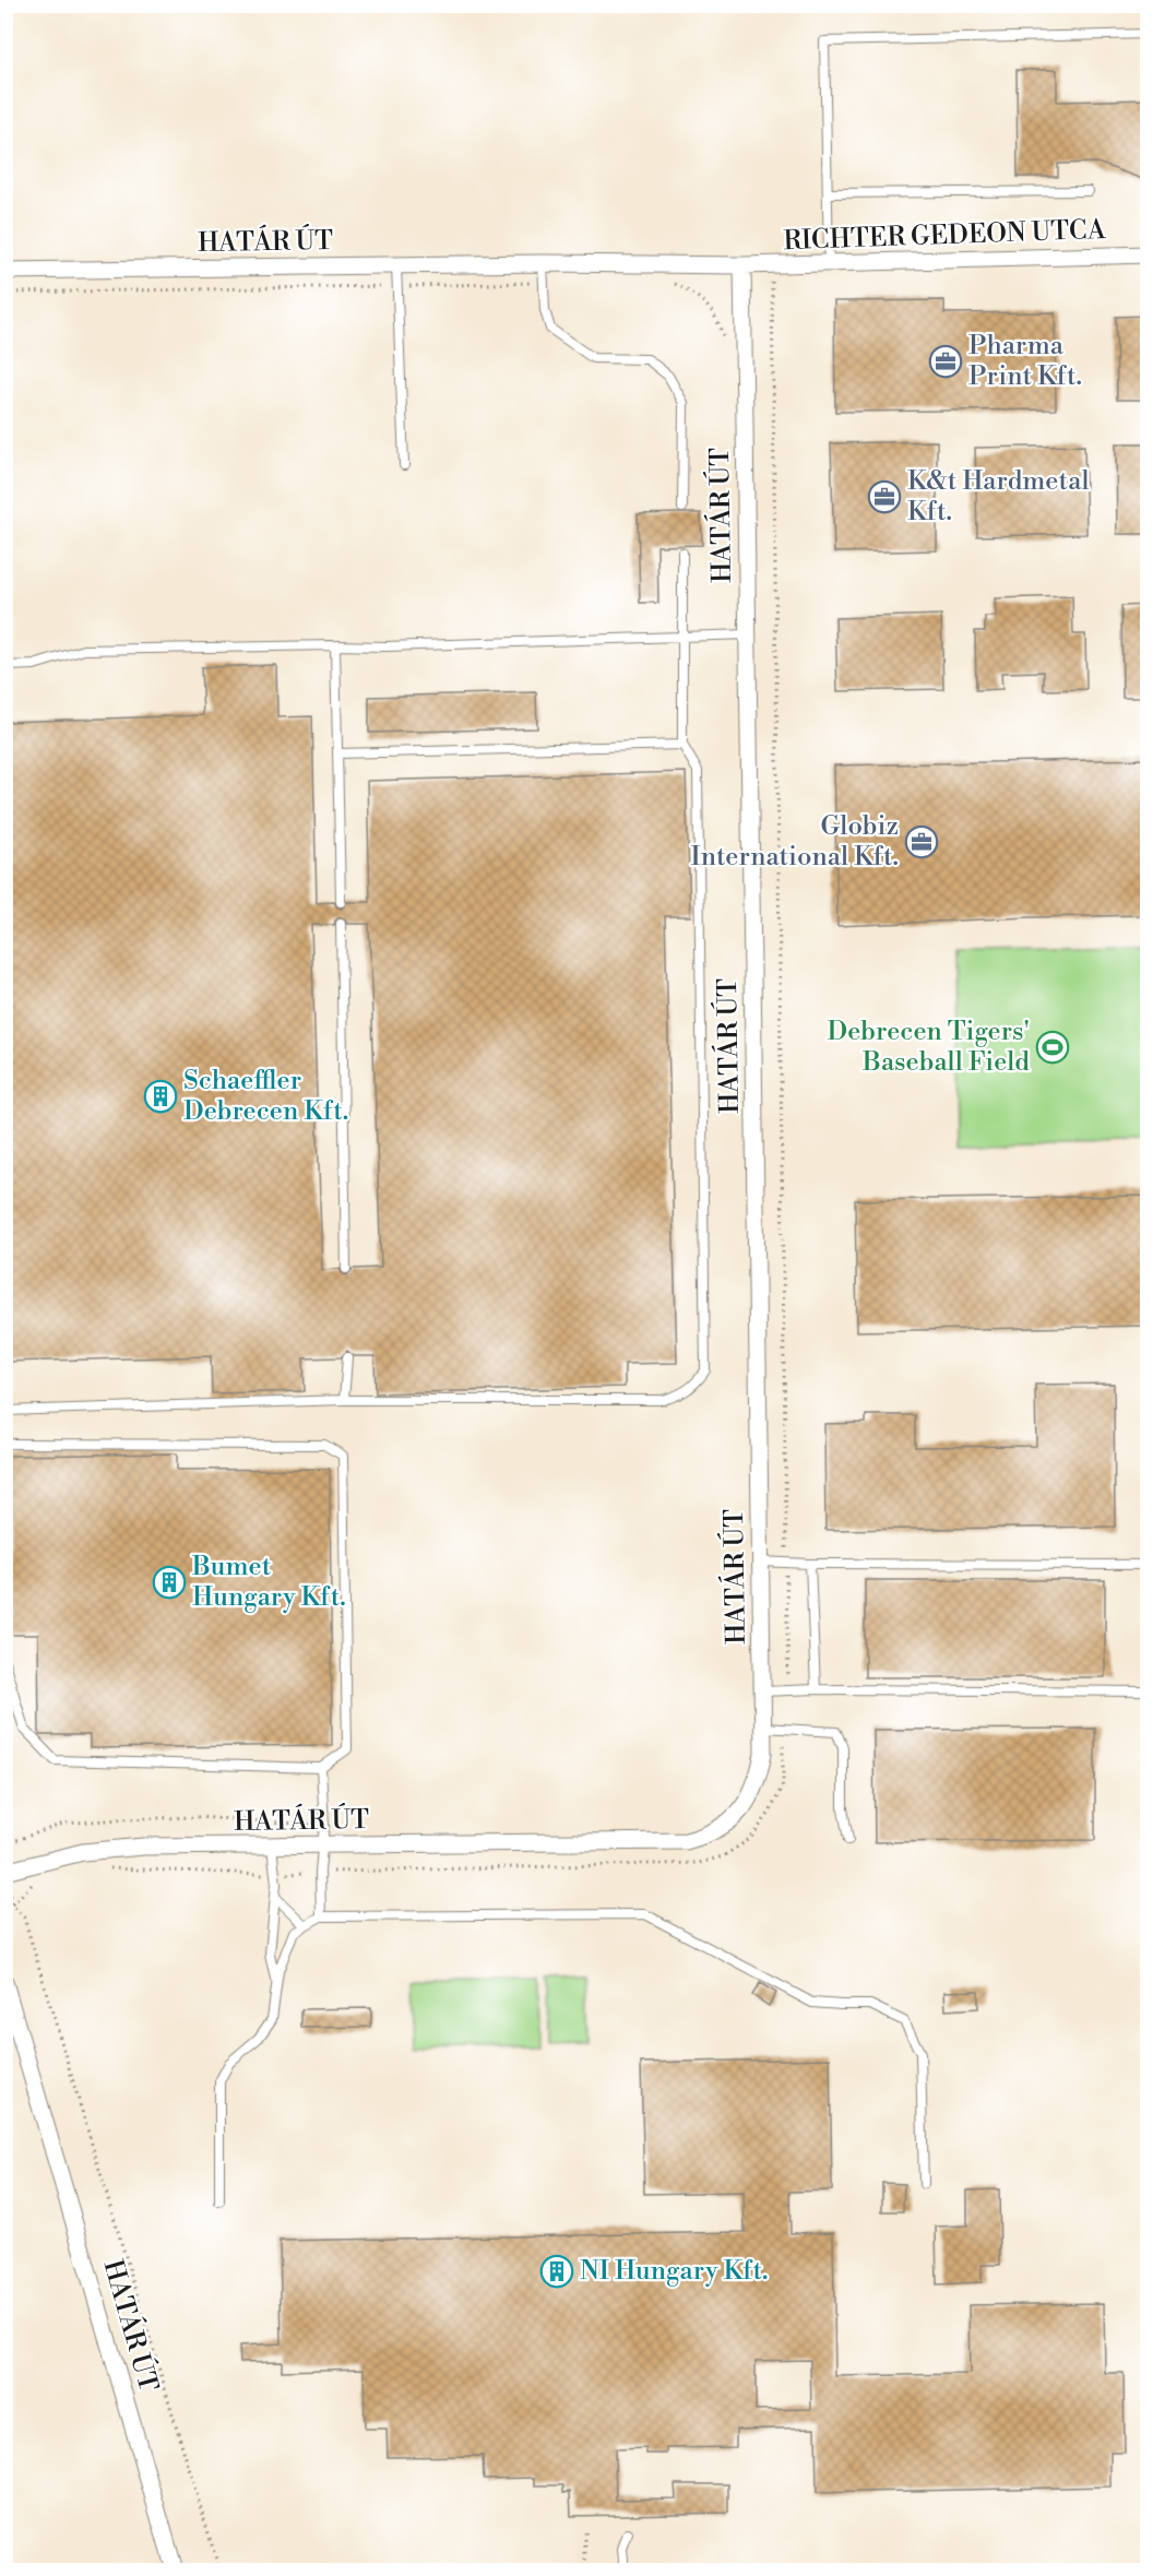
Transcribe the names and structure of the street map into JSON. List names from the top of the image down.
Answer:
{
  "streets": {
    "street": ["RICHTER GEDEON UTCA", "HATÁR ÚT"]
  },
  "crossings": [
    ["RICHTER GEDEON UTCA", "HATÁR ÚT"]
  ],
  "places": {
    "office": ["Pharma Print Kft.", "K&t Hardmetal Kft.", "Globiz International Kft."],
    "sports": ["Debrecen Tigers' Baseball Field"],
    "building": ["Schaeffler Debrecen Kft.", "Bumet Hungary Kft.", "NI Hungary Kft."]
  }
}
